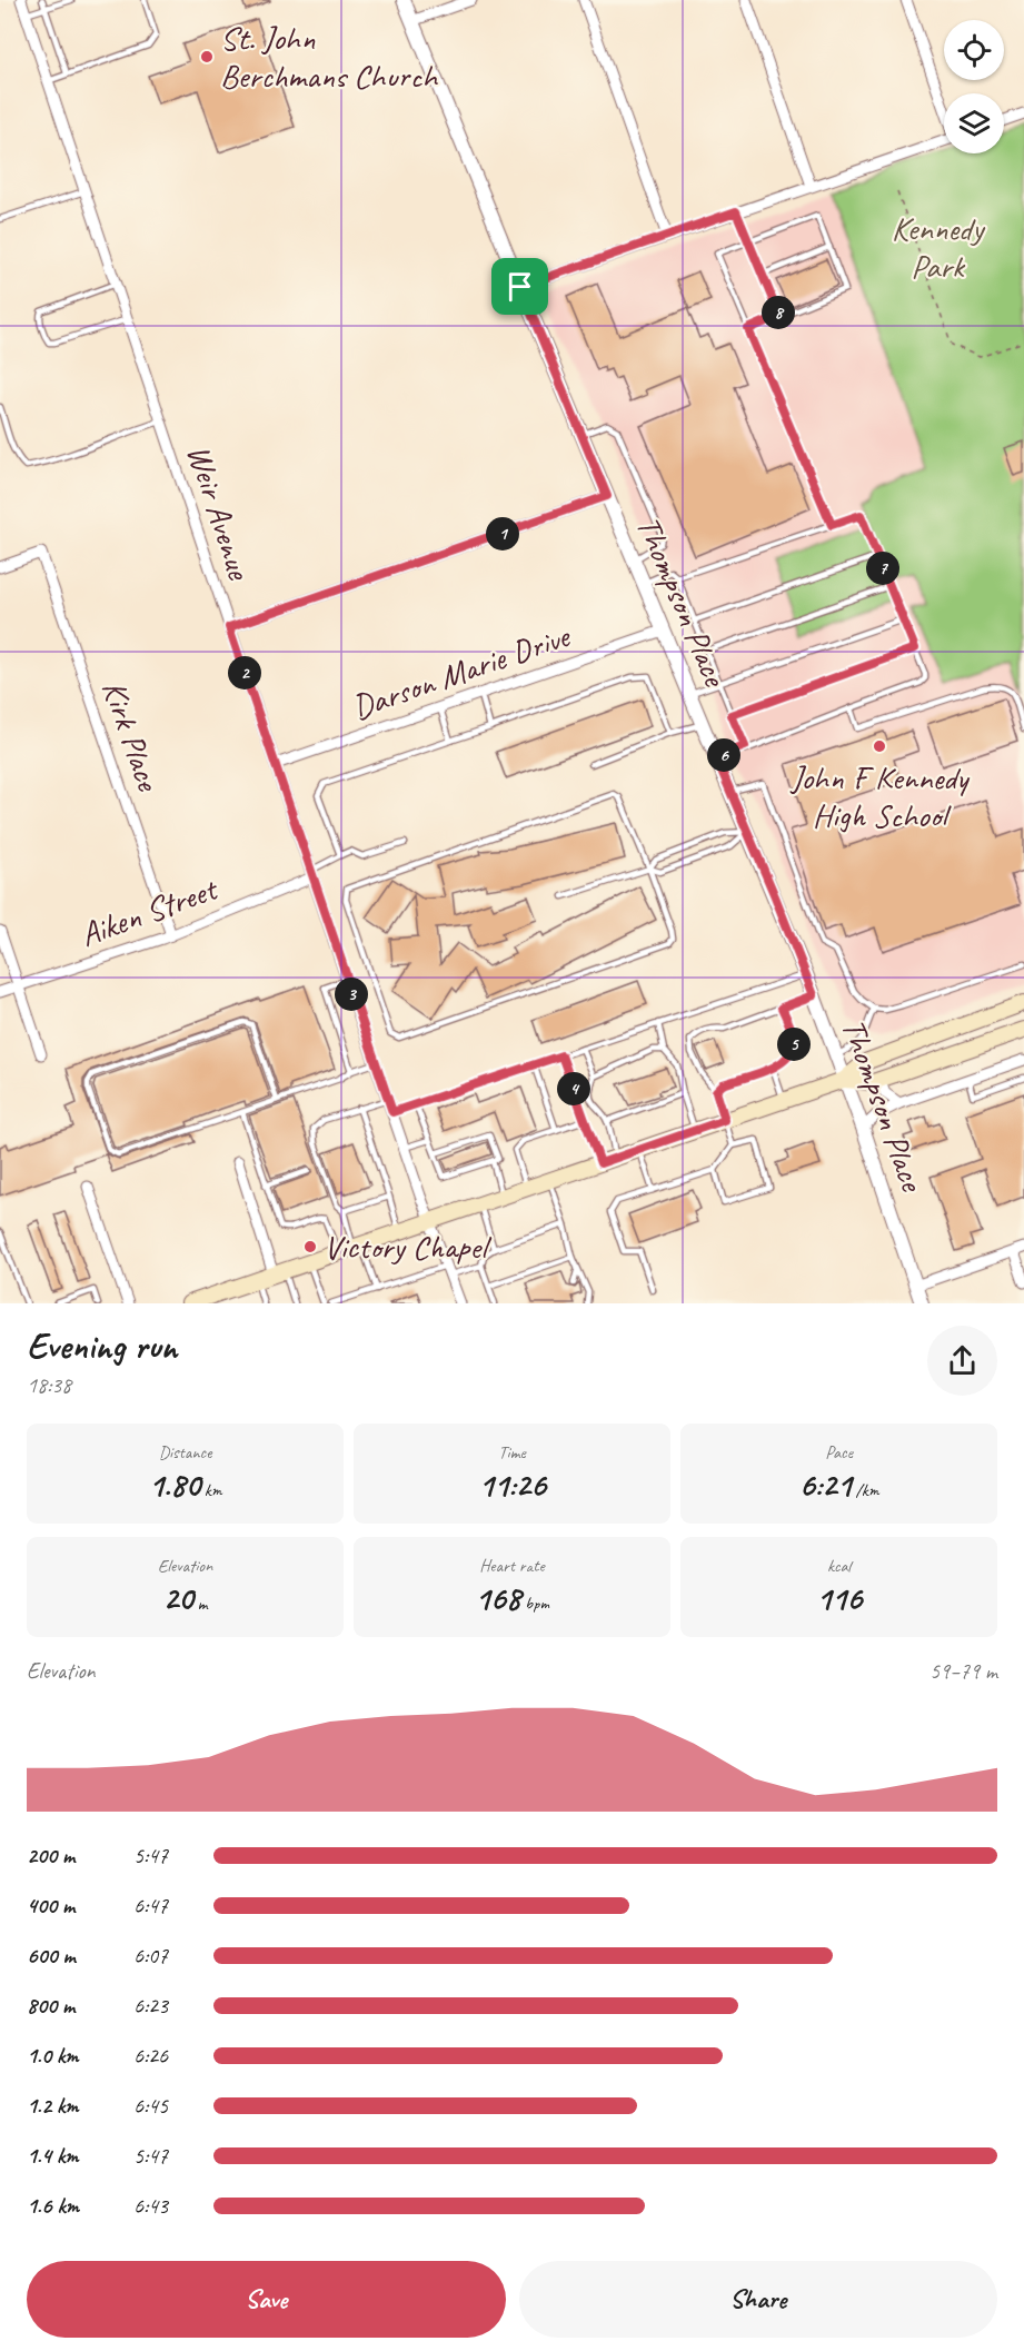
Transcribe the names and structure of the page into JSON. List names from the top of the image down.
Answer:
{
  "streets": {
    "street": [
      "Weir Avenue",
      "Thompson Place",
      "Darson Marie Drive",
      "Kirk Place",
      "Aiken Street"
    ]
  },
  "crossings": [
    ["Weir Avenue", "Darson Marie Drive"],
    ["Weir Avenue", "Aiken Street"],
    ["Thompson Place", "Darson Marie Drive"],
    ["Kirk Place", "Aiken Street"]
  ],
  "parks": ["Kennedy Park"],
  "places": ["St. John Berchmans Church", "John F Kennedy High School", "Victory Chapel"],
  "page": {
    "pins": [
      "8",
      "1",
      "7",
      "2",
      "6",
      "3",
      "5",
      "4"
    ],
    "heading": ["Evening run", "18:38"],
    "stats": [
      ["Distance", "1.80 km"],
      ["Time", "11:26"],
      ["Pace", "6:21 /km"],
      ["Elevation", "20 m"],
      ["Heart rate", "168 bpm"],
      ["kcal", "116"]
    ],
    "chart": ["Elevation", "59–79 m"],
    "list": [
      {
        "name": "200 m",
        "note": "5:47"
      },
      {
        "name": "400 m",
        "note": "6:47"
      },
      {
        "name": "600 m",
        "note": "6:07"
      },
      {
        "name": "800 m",
        "note": "6:23"
      },
      {
        "name": "1.0 km",
        "note": "6:26"
      },
      {
        "name": "1.2 km",
        "note": "6:45"
      },
      {
        "name": "1.4 km",
        "note": "5:47"
      },
      {
        "name": "1.6 km",
        "note": "6:43"
      }
    ],
    "buttons": ["Save", "Share"]
  }
}
